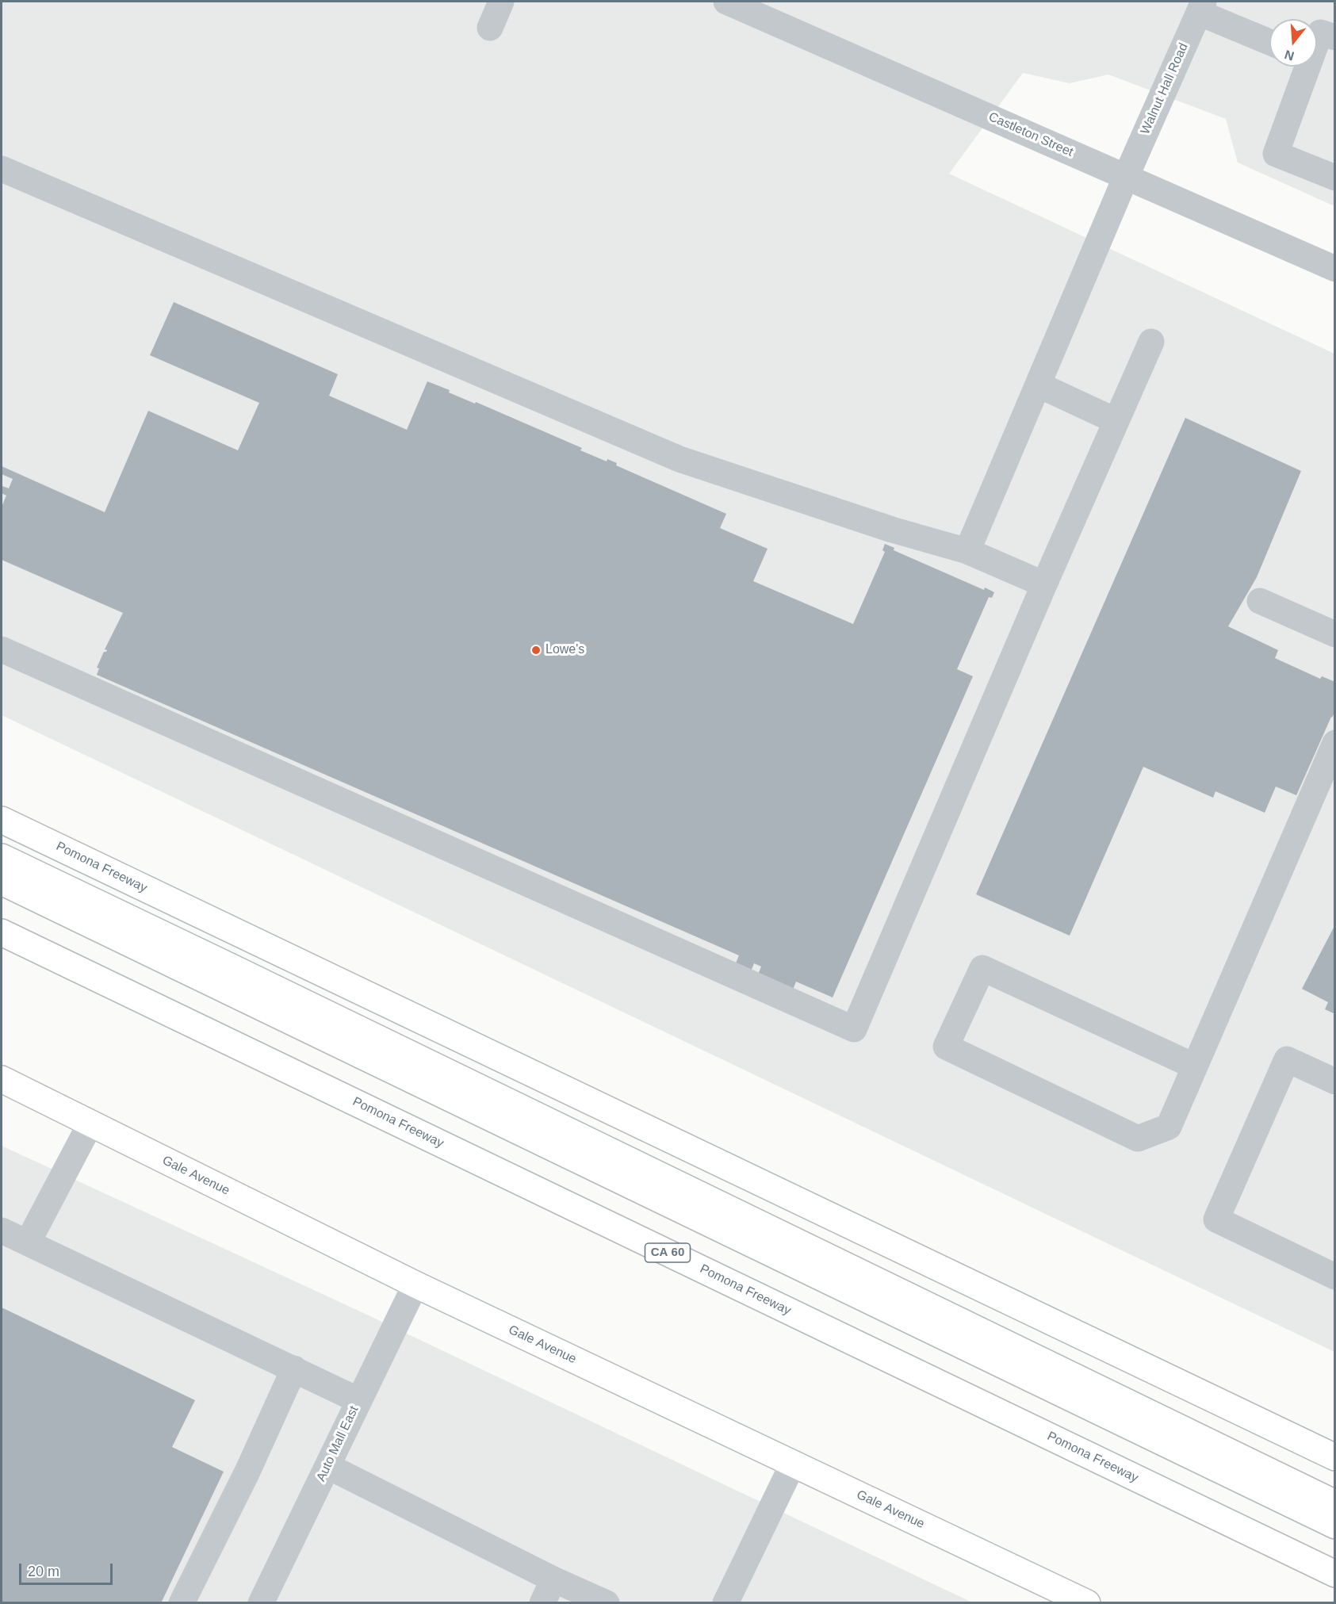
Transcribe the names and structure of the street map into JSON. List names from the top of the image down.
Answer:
{
  "streets": {
    "main road": ["Pomona Freeway", "Gale Avenue", "CA 60"],
    "street": ["Walnut Hall Road", "Castleton Street", "Auto Mall East"]
  },
  "crossings": [
    ["Walnut Hall Road", "Castleton Street"],
    ["Gale Avenue", "Auto Mall East"]
  ],
  "places": ["Lowe's"],
  "scale_bar": "20 m",
  "north": "bottom"
}
